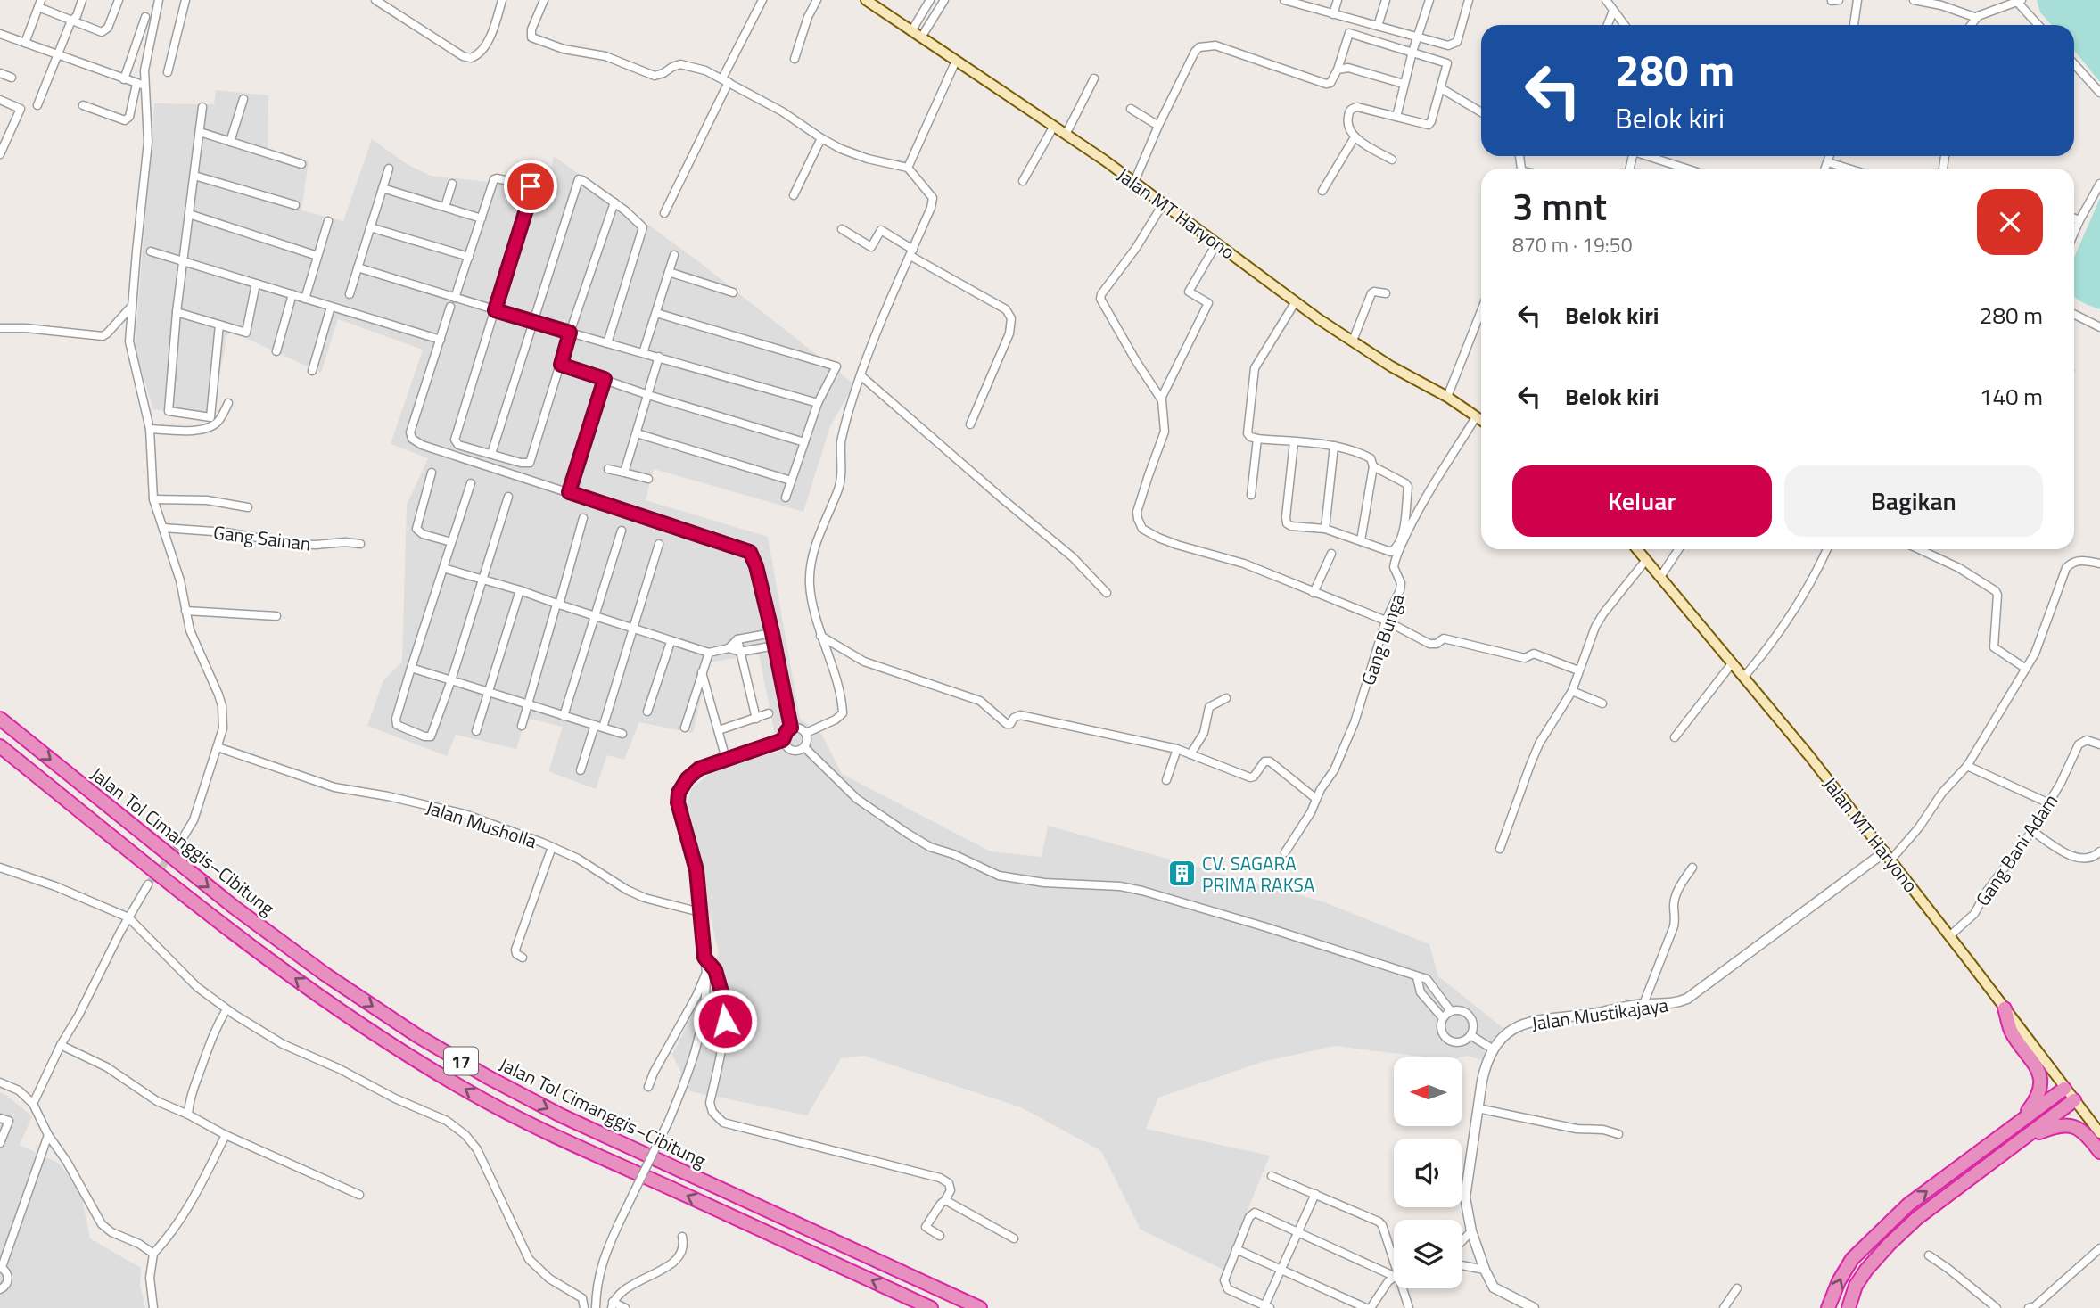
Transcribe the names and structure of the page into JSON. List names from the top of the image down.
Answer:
{
  "streets": {
    "highway": ["Jalan Tol Cimanggis–Cibitung", "17"],
    "main road": ["Jalan MT Haryono"],
    "street": [
      "Gang Sainan",
      "Gang Bunga",
      "Jalan Musholla",
      "Gang Bani Adam",
      "Jalan Mustikajaya"
    ]
  },
  "crossings": [
    ["Jalan MT Haryono", "Gang Bunga"],
    ["Jalan MT Haryono", "Gang Bani Adam"],
    ["Jalan MT Haryono", "Jalan Mustikajaya"]
  ],
  "places": {
    "building": ["CV. SAGARA PRIMA RAKSA"]
  },
  "north": "left",
  "page": {
    "turn": ["280 m", "Belok kiri"],
    "heading": ["3 mnt", "870 m · 19:50"],
    "list": [
      {
        "name": "Belok kiri",
        "value": "280 m"
      },
      {
        "name": "Belok kiri",
        "value": "140 m"
      }
    ],
    "buttons": ["Keluar", "Bagikan"]
  }
}
